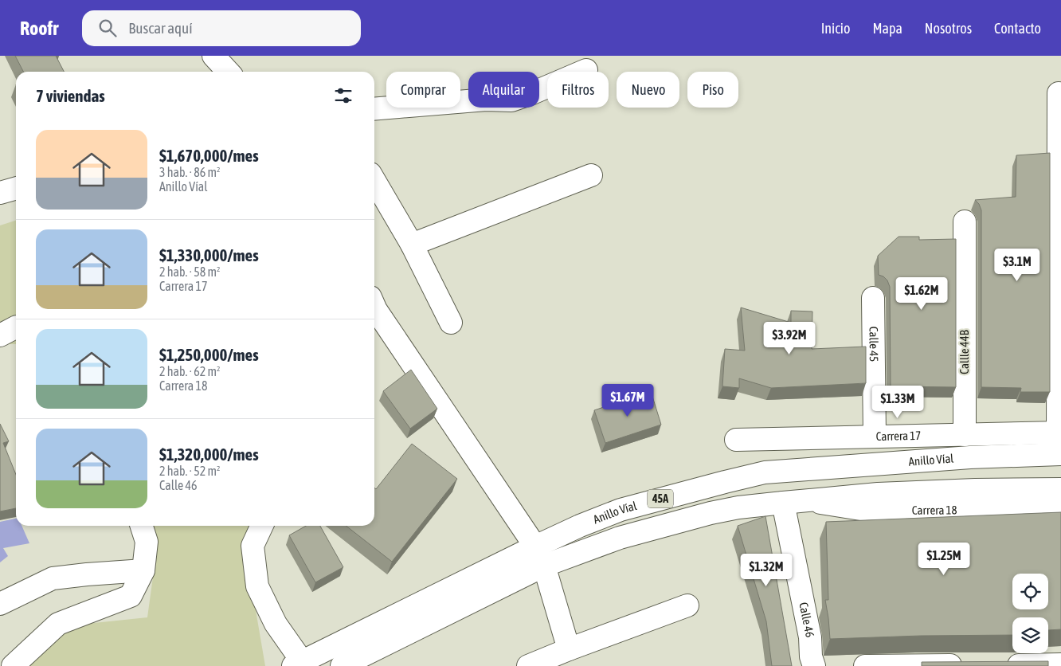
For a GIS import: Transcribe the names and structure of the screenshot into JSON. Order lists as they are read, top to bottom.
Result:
{
  "streets": {
    "main road": [
      "Calle 45",
      "Callle 44B",
      "Carrera 17",
      "Anillo Víal",
      "45A",
      "Carrera 18",
      "Calle 46"
    ]
  },
  "crossings": [
    ["Calle 45", "Carrera 17"],
    ["Callle 44B", "Carrera 17"],
    ["Anillo Víal", "Carrera 18"],
    ["Anillo Víal", "Calle 46"]
  ],
  "page": {
    "header": "Roofr",
    "search": "Buscar aquí",
    "nav": [
      "Inicio",
      "Mapa",
      "Nosotros",
      "Contacto"
    ],
    "chip": [
      "Comprar",
      "Alquilar",
      "Filtros",
      "Nuevo",
      "Piso"
    ],
    "heading": "7 viviendas",
    "list": [
      {
        "name": "$1,670,000/mes",
        "note": "3 hab. · 86 m² · Anillo Víal"
      },
      {
        "name": "$1,330,000/mes",
        "note": "2 hab. · 58 m² · Carrera 17"
      },
      {
        "name": "$1,250,000/mes",
        "note": "2 hab. · 62 m² · Carrera 18"
      },
      {
        "name": "$1,320,000/mes",
        "note": "2 hab. · 52 m² · Calle 46"
      }
    ],
    "price": [
      "$3.1M",
      "$1.62M",
      "$3.92M",
      "$1.67M",
      "$1.33M",
      "$1.25M",
      "$1.32M"
    ]
  }
}
